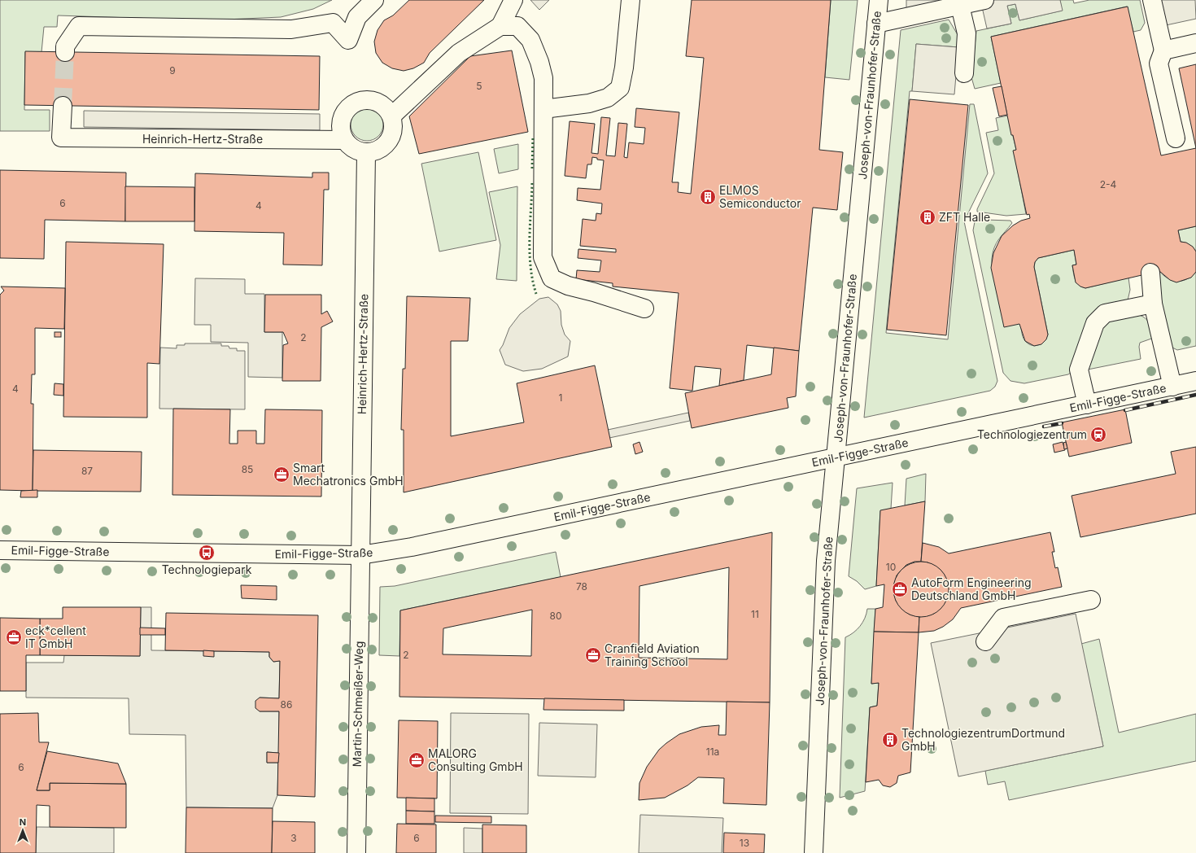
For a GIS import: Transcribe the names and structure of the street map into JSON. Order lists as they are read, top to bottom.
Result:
{
  "streets": {
    "street": [
      "Joseph-von-Fraunhofer-Straße",
      "Heinrich-Hertz-Straße",
      "Emil-Figge-Straße",
      "Martin-Schmeißer-Weg"
    ]
  },
  "crossings": [
    ["Joseph-von-Fraunhofer-Straße", "Emil-Figge-Straße"],
    ["Heinrich-Hertz-Straße", "Emil-Figge-Straße"],
    ["Heinrich-Hertz-Straße", "Martin-Schmeißer-Weg"],
    ["Emil-Figge-Straße", "Martin-Schmeißer-Weg"]
  ],
  "places": {
    "building": ["ELMOS Semiconductor", "ZFT Halle", "TechnologiezentrumDortmund GmbH"],
    "station": ["Technologiezentrum"],
    "office": [
      "Smart Mechatronics GmbH",
      "AutoForm Engineering Deutschland GmbH",
      "eck*cellent IT GmbH",
      "Cranfield Aviation Training School",
      "MALORG Consulting GmbH"
    ],
    "bus stop": ["Technologiepark"]
  },
  "house_numbers": [
    "9",
    "5",
    "2-4",
    "6",
    "4",
    "2",
    "4",
    "1",
    "85",
    "87",
    "10",
    "78",
    "11",
    "80",
    "2",
    "86",
    "11a",
    "6",
    "3",
    "6",
    "13"
  ],
  "north": "top"
}
